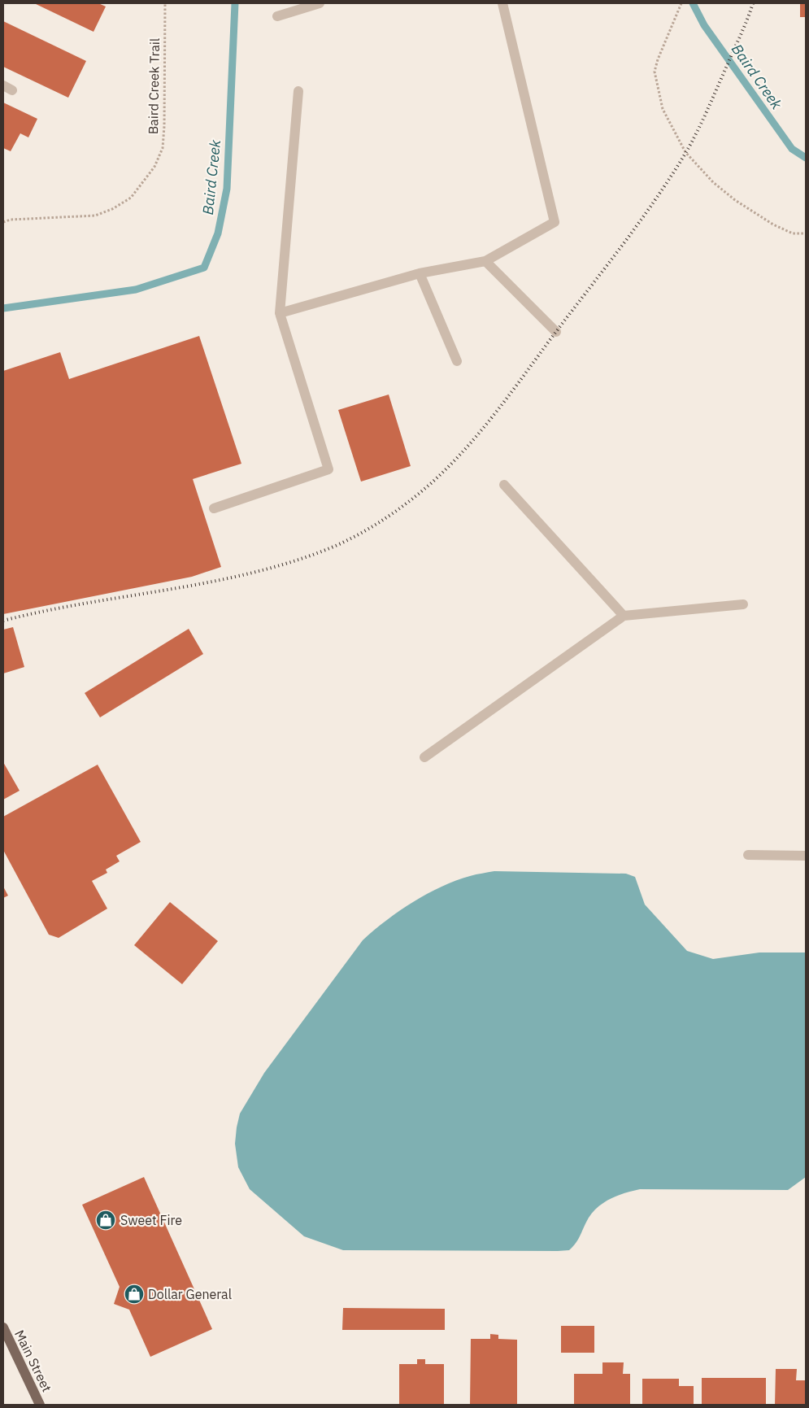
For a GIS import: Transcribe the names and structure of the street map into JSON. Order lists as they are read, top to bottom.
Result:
{
  "streets": {
    "main road": ["Main Street"],
    "path": ["Baird Creek Trail"]
  },
  "water": ["Baird Creek"],
  "places": {
    "shop": ["Sweet Fire", "Dollar General"]
  }
}
